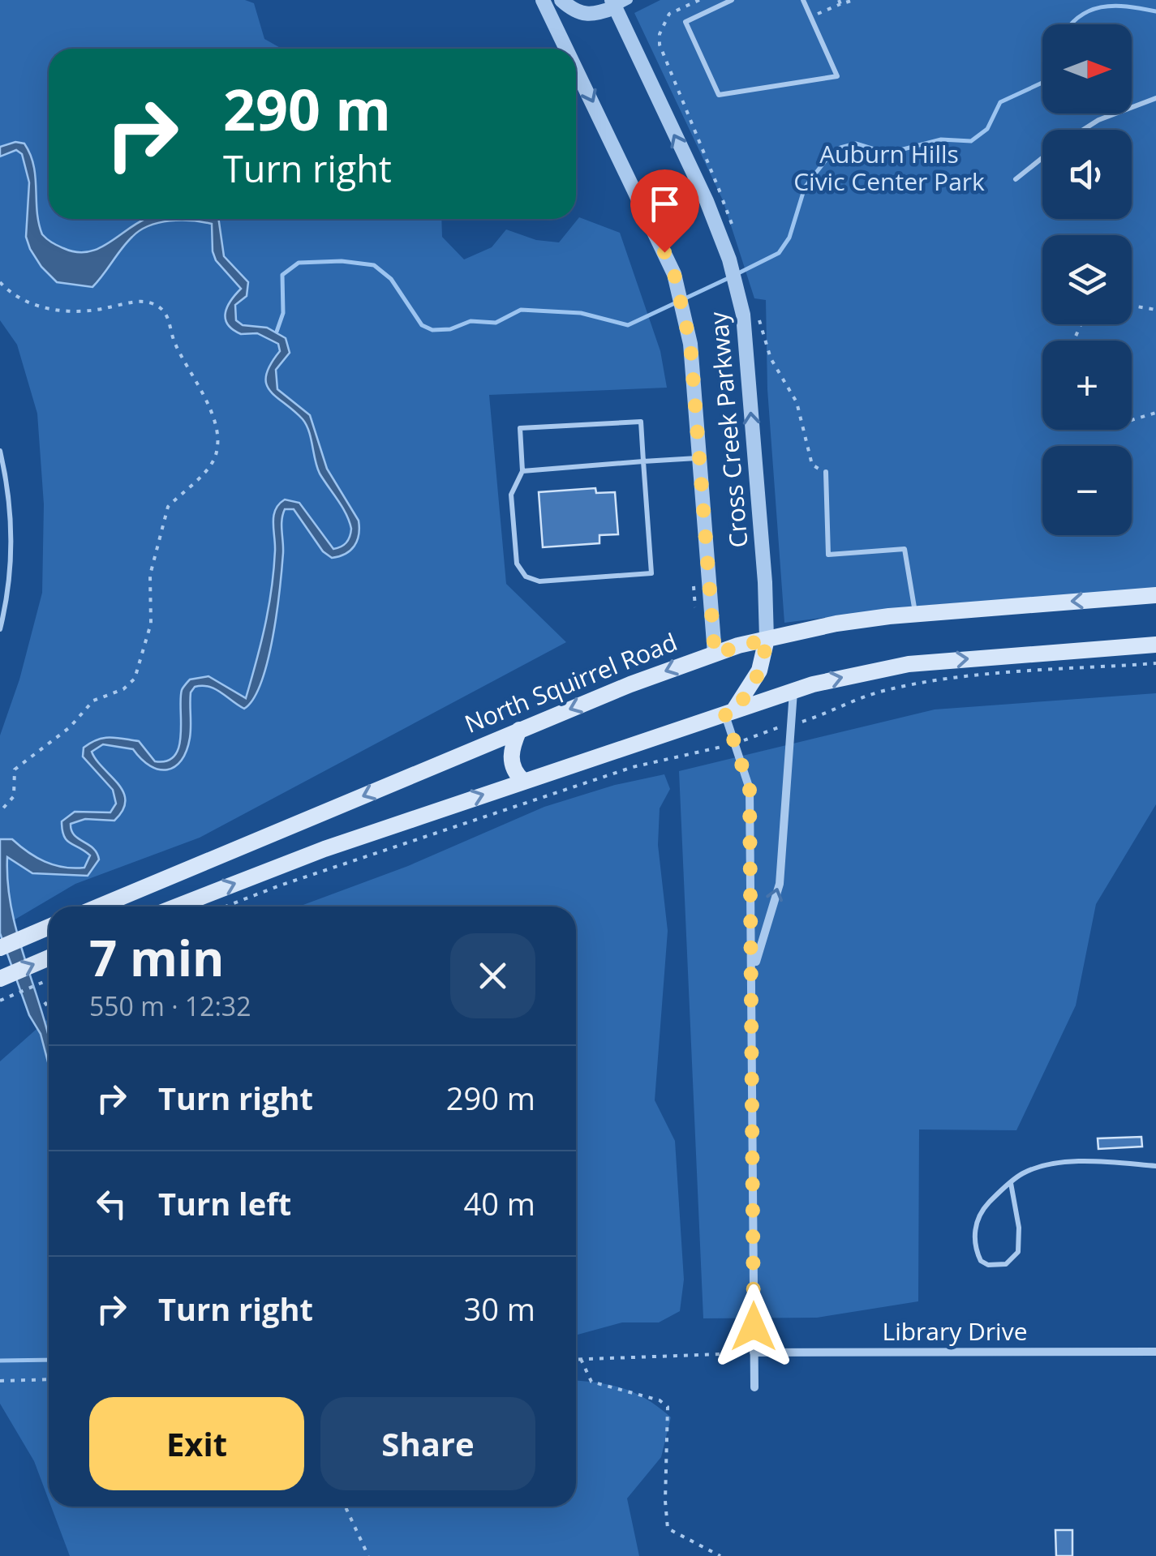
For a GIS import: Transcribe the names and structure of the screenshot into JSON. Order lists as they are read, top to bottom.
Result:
{
  "streets": {
    "main road": ["North Squirrel Road"],
    "street": ["Cross Creek Parkway", "Library Drive"]
  },
  "crossings": [
    ["Cross Creek Parkway", "North Squirrel Road"]
  ],
  "parks": ["Auburn Hills Civic Center Park"],
  "north": "right",
  "page": {
    "map_buttons": ["+", "−"],
    "turn": ["290 m", "Turn right"],
    "heading": ["7 min", "550 m · 12:32"],
    "list": [
      {
        "name": "Turn right",
        "value": "290 m"
      },
      {
        "name": "Turn left",
        "value": "40 m"
      },
      {
        "name": "Turn right",
        "value": "30 m"
      }
    ],
    "buttons": ["Exit", "Share"]
  }
}
